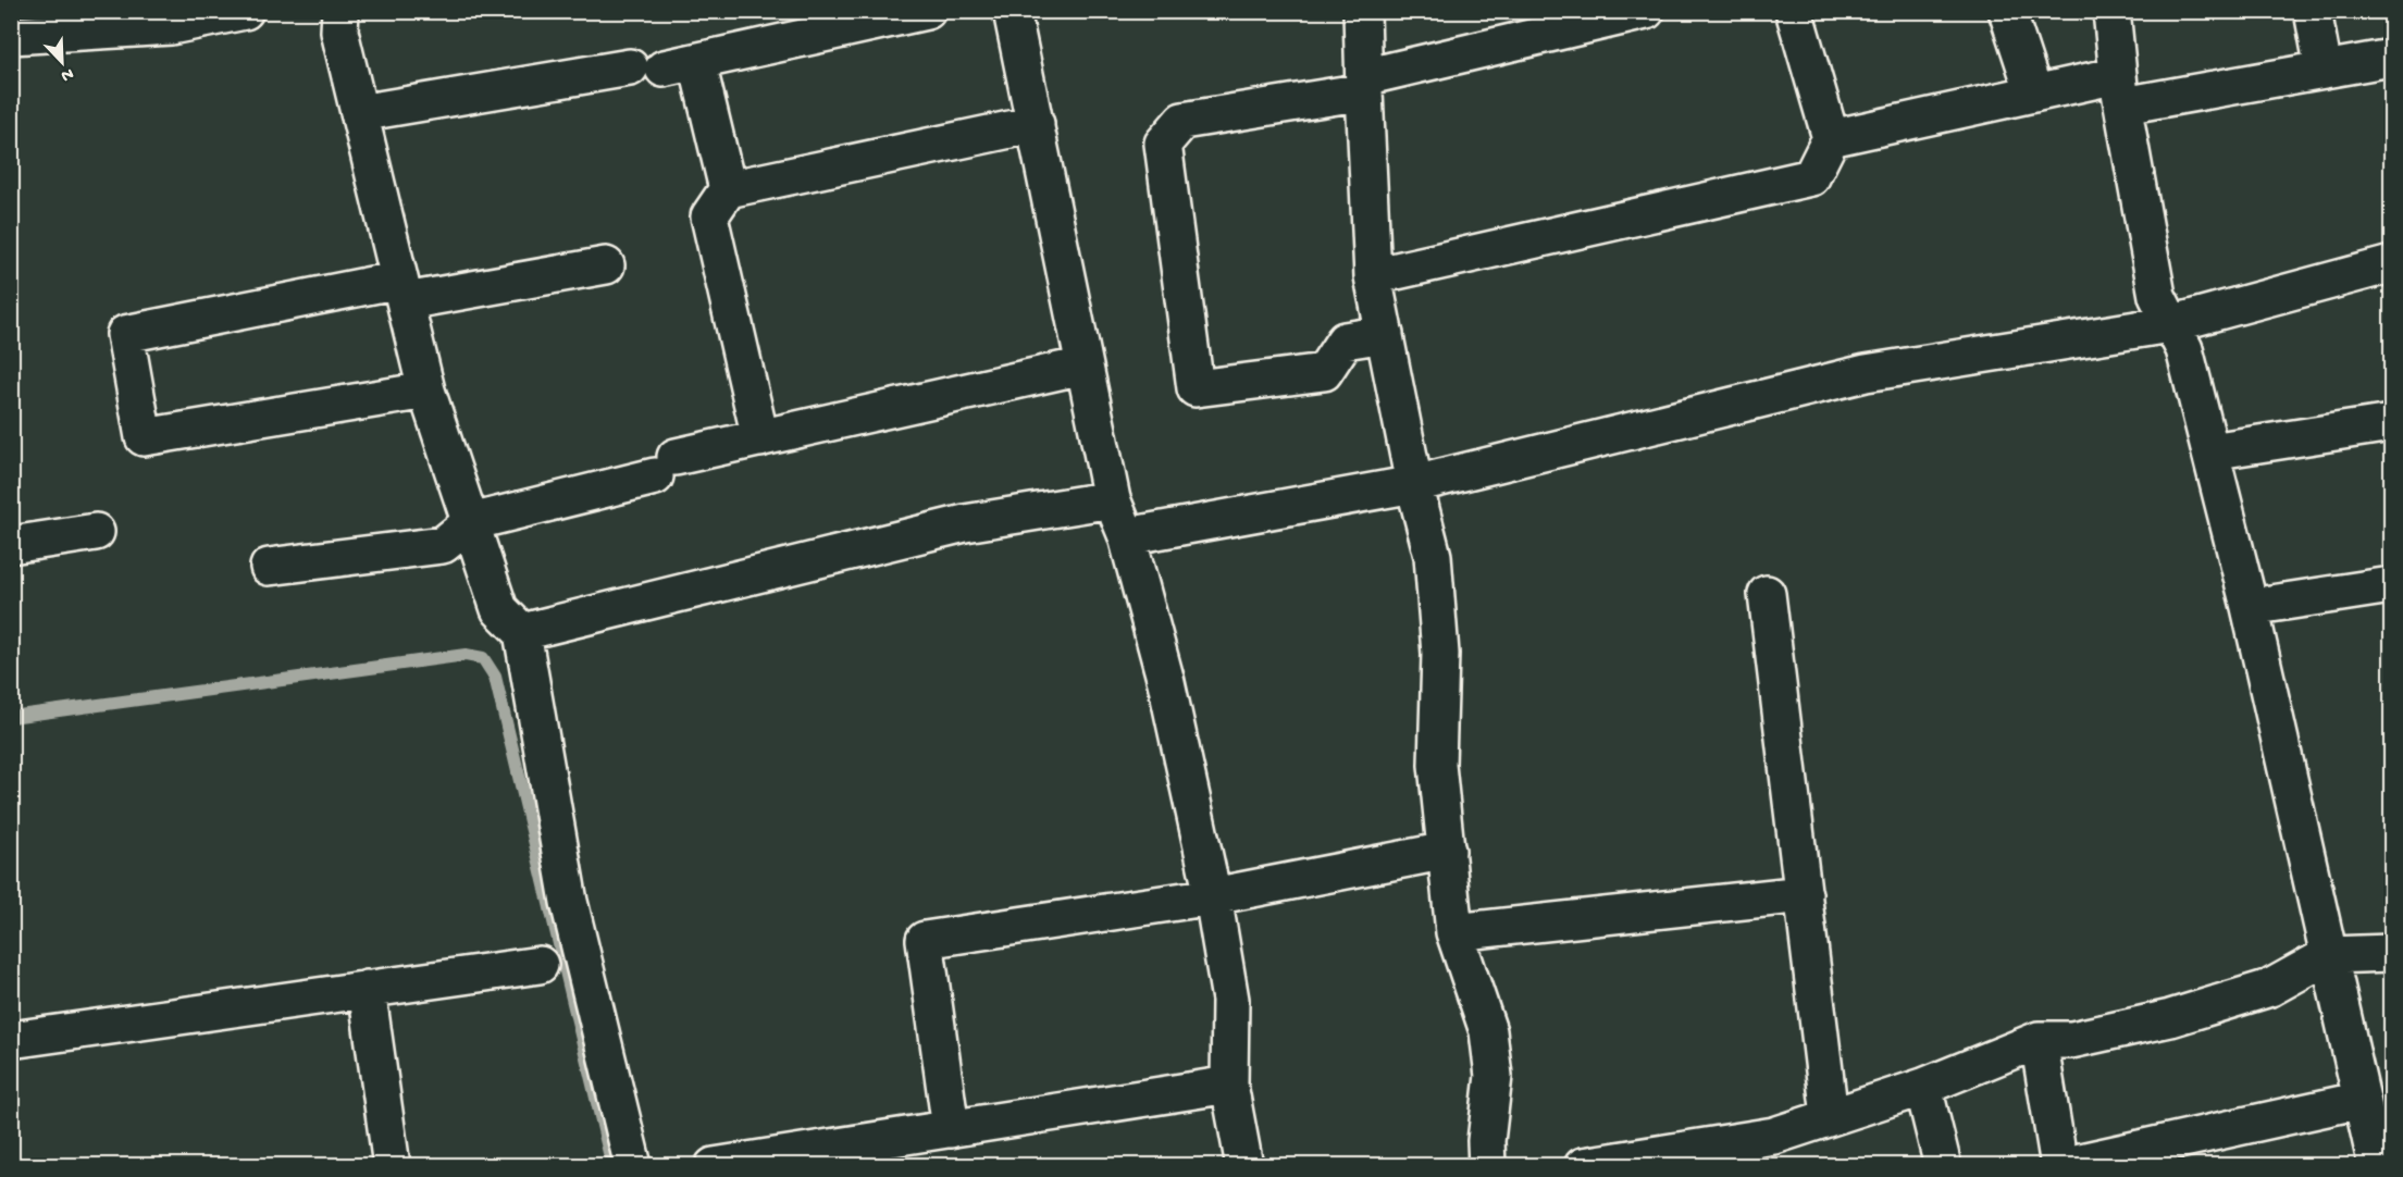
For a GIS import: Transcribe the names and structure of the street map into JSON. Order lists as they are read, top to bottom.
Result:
{
  "north": "bottom right"
}
